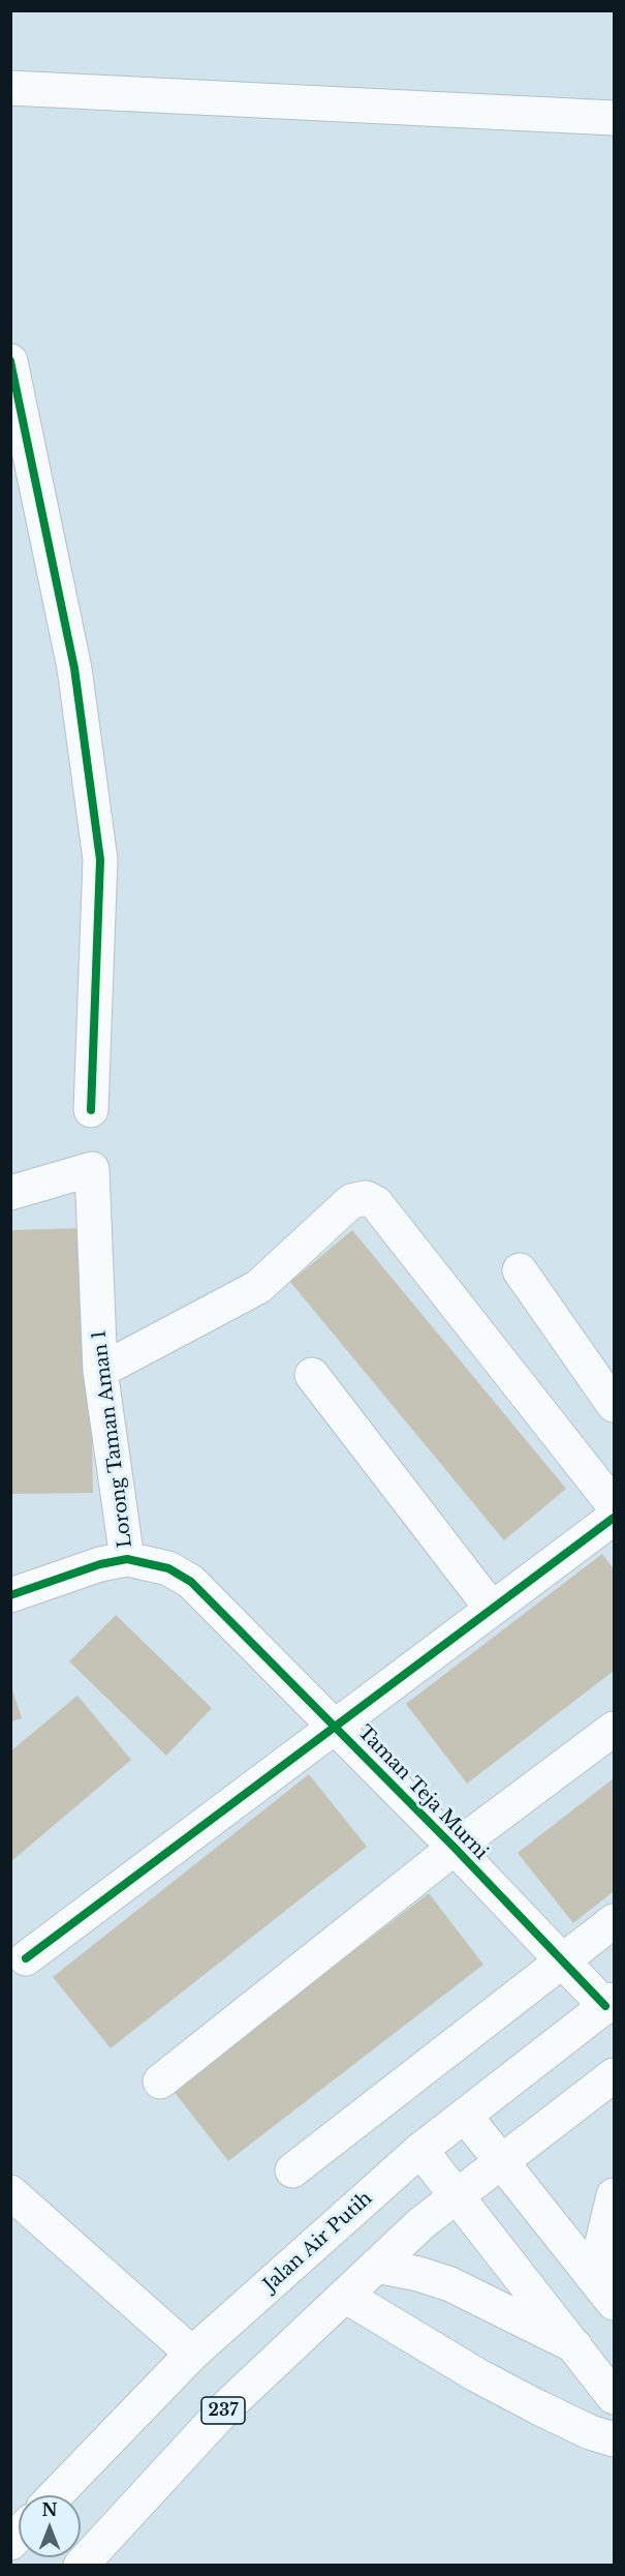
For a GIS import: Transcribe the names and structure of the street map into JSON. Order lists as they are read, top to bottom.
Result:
{
  "streets": {
    "street": [
      "Lorong Taman Aman 1",
      "Taman Teja Murni",
      "Jalan Air Putih",
      "237"
    ]
  },
  "crossings": [
    ["Lorong Taman Aman 1", "Taman Teja Murni"],
    ["Taman Teja Murni", "Jalan Air Putih"]
  ],
  "north": "top"
}
